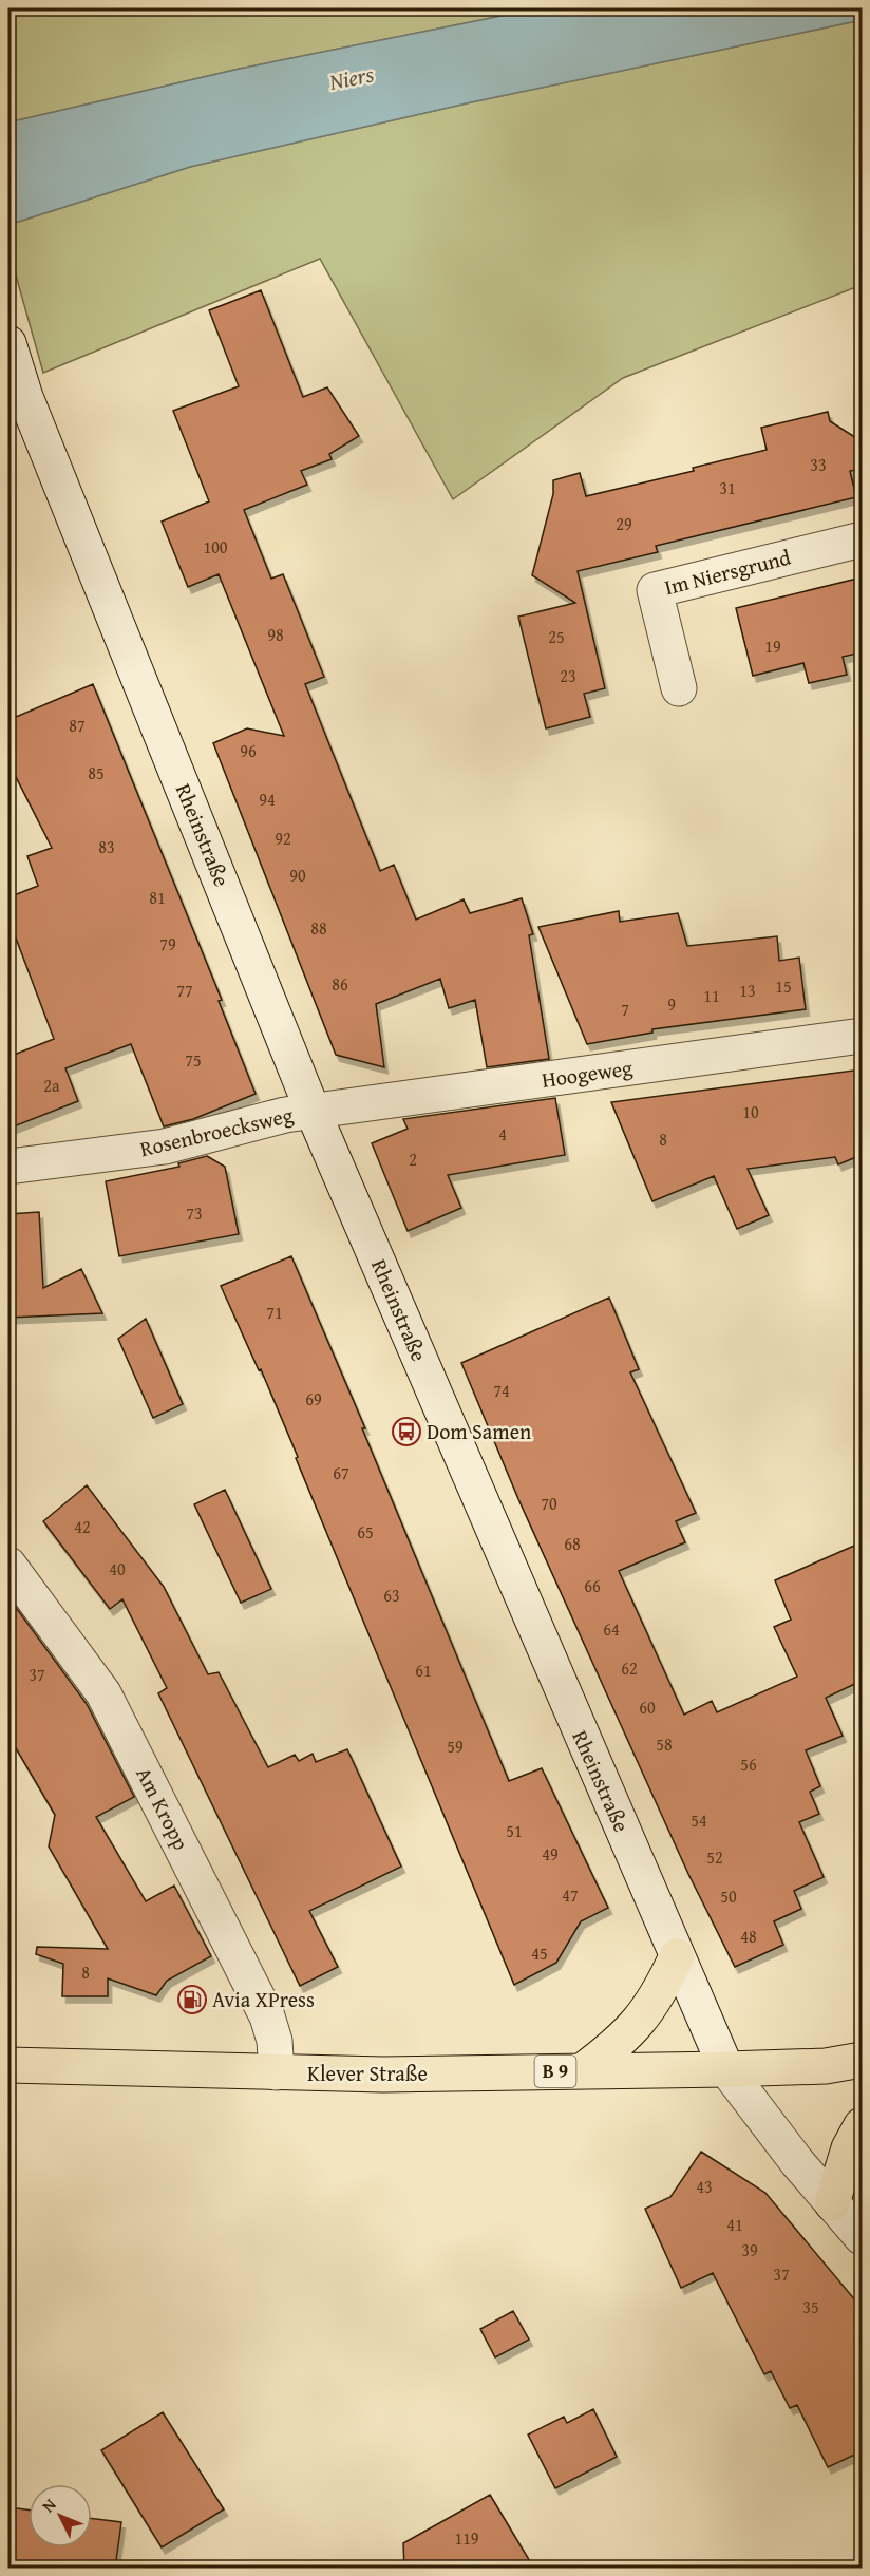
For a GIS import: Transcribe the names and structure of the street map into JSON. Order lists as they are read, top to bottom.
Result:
{
  "streets": {
    "main road": ["B 9", "Klever Straße"],
    "street": [
      "Im Niersgrund",
      "Rheinstraße",
      "Hoogeweg",
      "Rosenbroecksweg",
      "Am Kropp"
    ]
  },
  "crossings": [
    ["Rheinstraße", "Hoogeweg"],
    ["Rheinstraße", "Rosenbroecksweg"],
    ["Rheinstraße", "B 9"],
    ["Rheinstraße", "Klever Straße"],
    ["Hoogeweg", "Rosenbroecksweg"],
    ["Am Kropp", "Klever Straße"],
    ["B 9", "Klever Straße"]
  ],
  "water": ["Niers"],
  "places": {
    "bus stop": ["Dom Samen"],
    "fuel station": ["Avia XPress"]
  },
  "house_numbers": [
    "33",
    "31",
    "29",
    "100",
    "98",
    "25",
    "19",
    "23",
    "87",
    "96",
    "85",
    "94",
    "92",
    "83",
    "90",
    "81",
    "88",
    "79",
    "86",
    "15",
    "77",
    "13",
    "11",
    "9",
    "7",
    "75",
    "2a",
    "10",
    "4",
    "8",
    "2",
    "73",
    "71",
    "74",
    "69",
    "67",
    "70",
    "42",
    "65",
    "68",
    "40",
    "66",
    "63",
    "64",
    "62",
    "61",
    "37",
    "60",
    "58",
    "59",
    "56",
    "54",
    "51",
    "49",
    "52",
    "47",
    "50",
    "48",
    "45",
    "8",
    "43",
    "41",
    "39",
    "37",
    "35",
    "119"
  ],
  "north": "top left"
}
